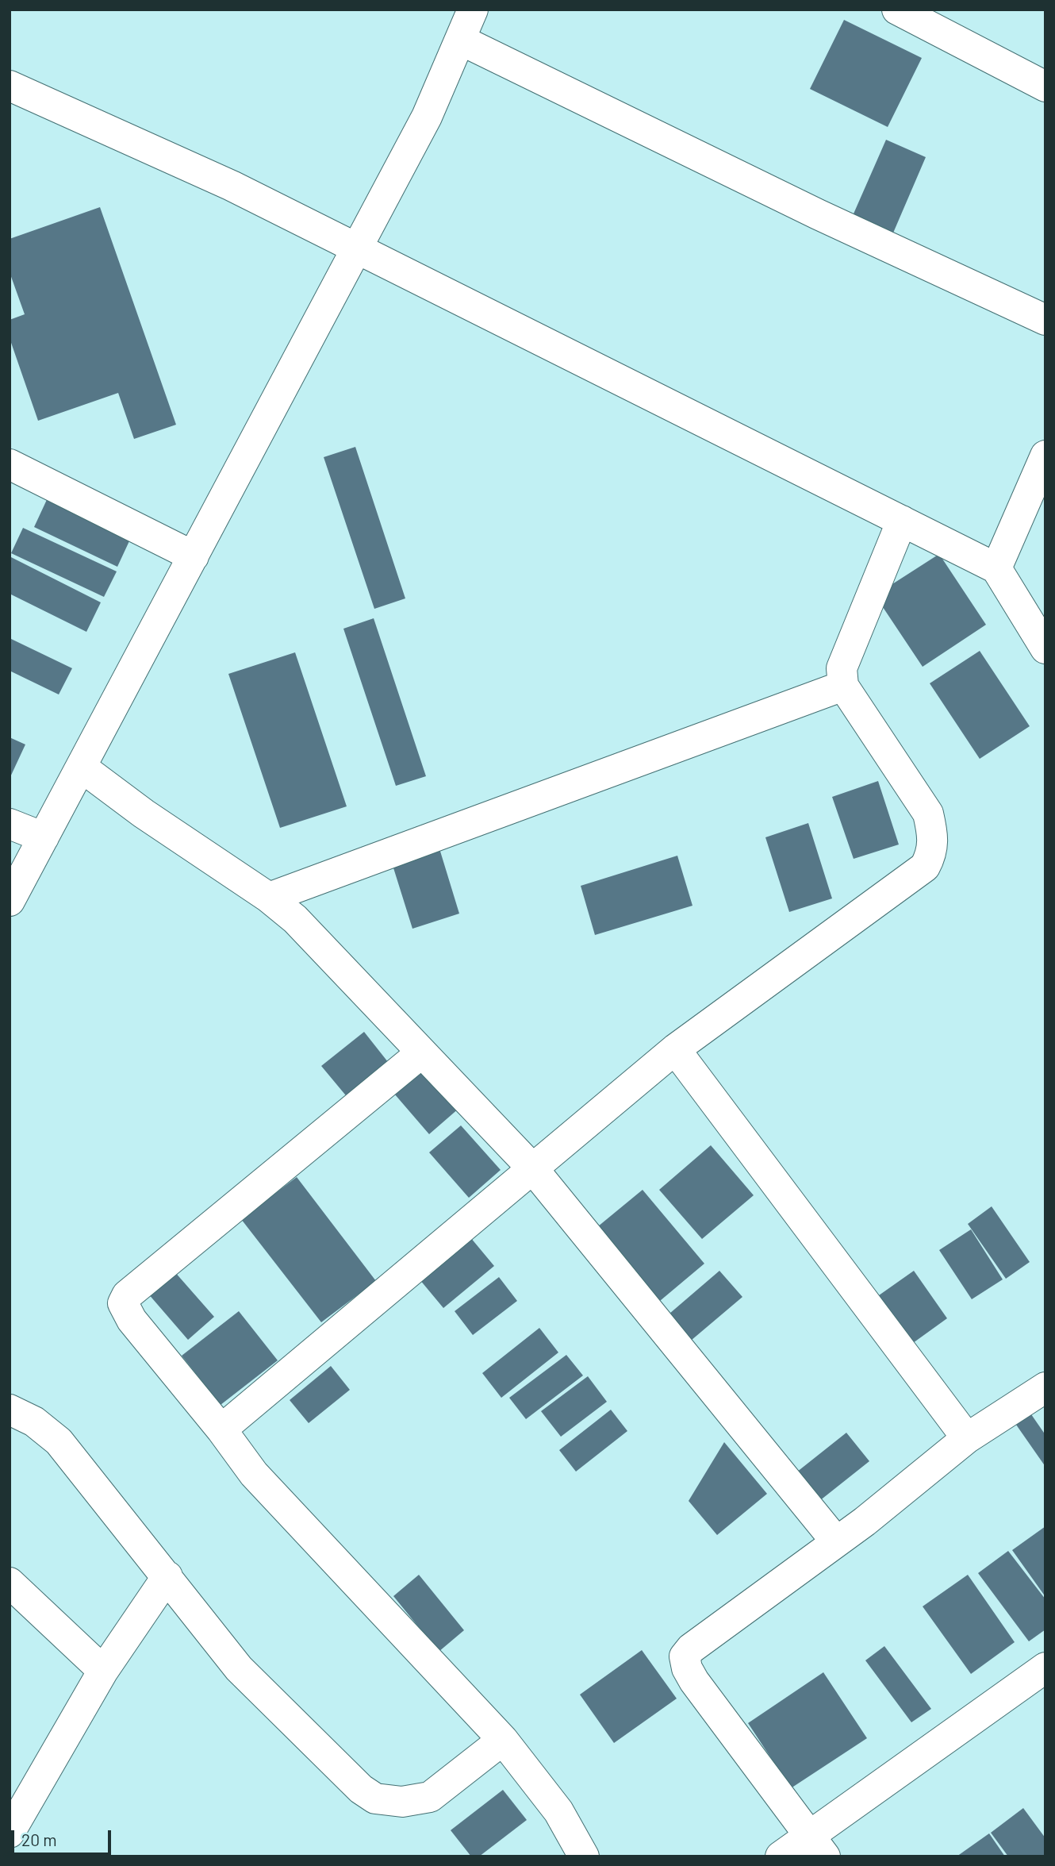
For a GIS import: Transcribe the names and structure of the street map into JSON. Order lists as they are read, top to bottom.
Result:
{
  "scale_bar": "20 m"
}
